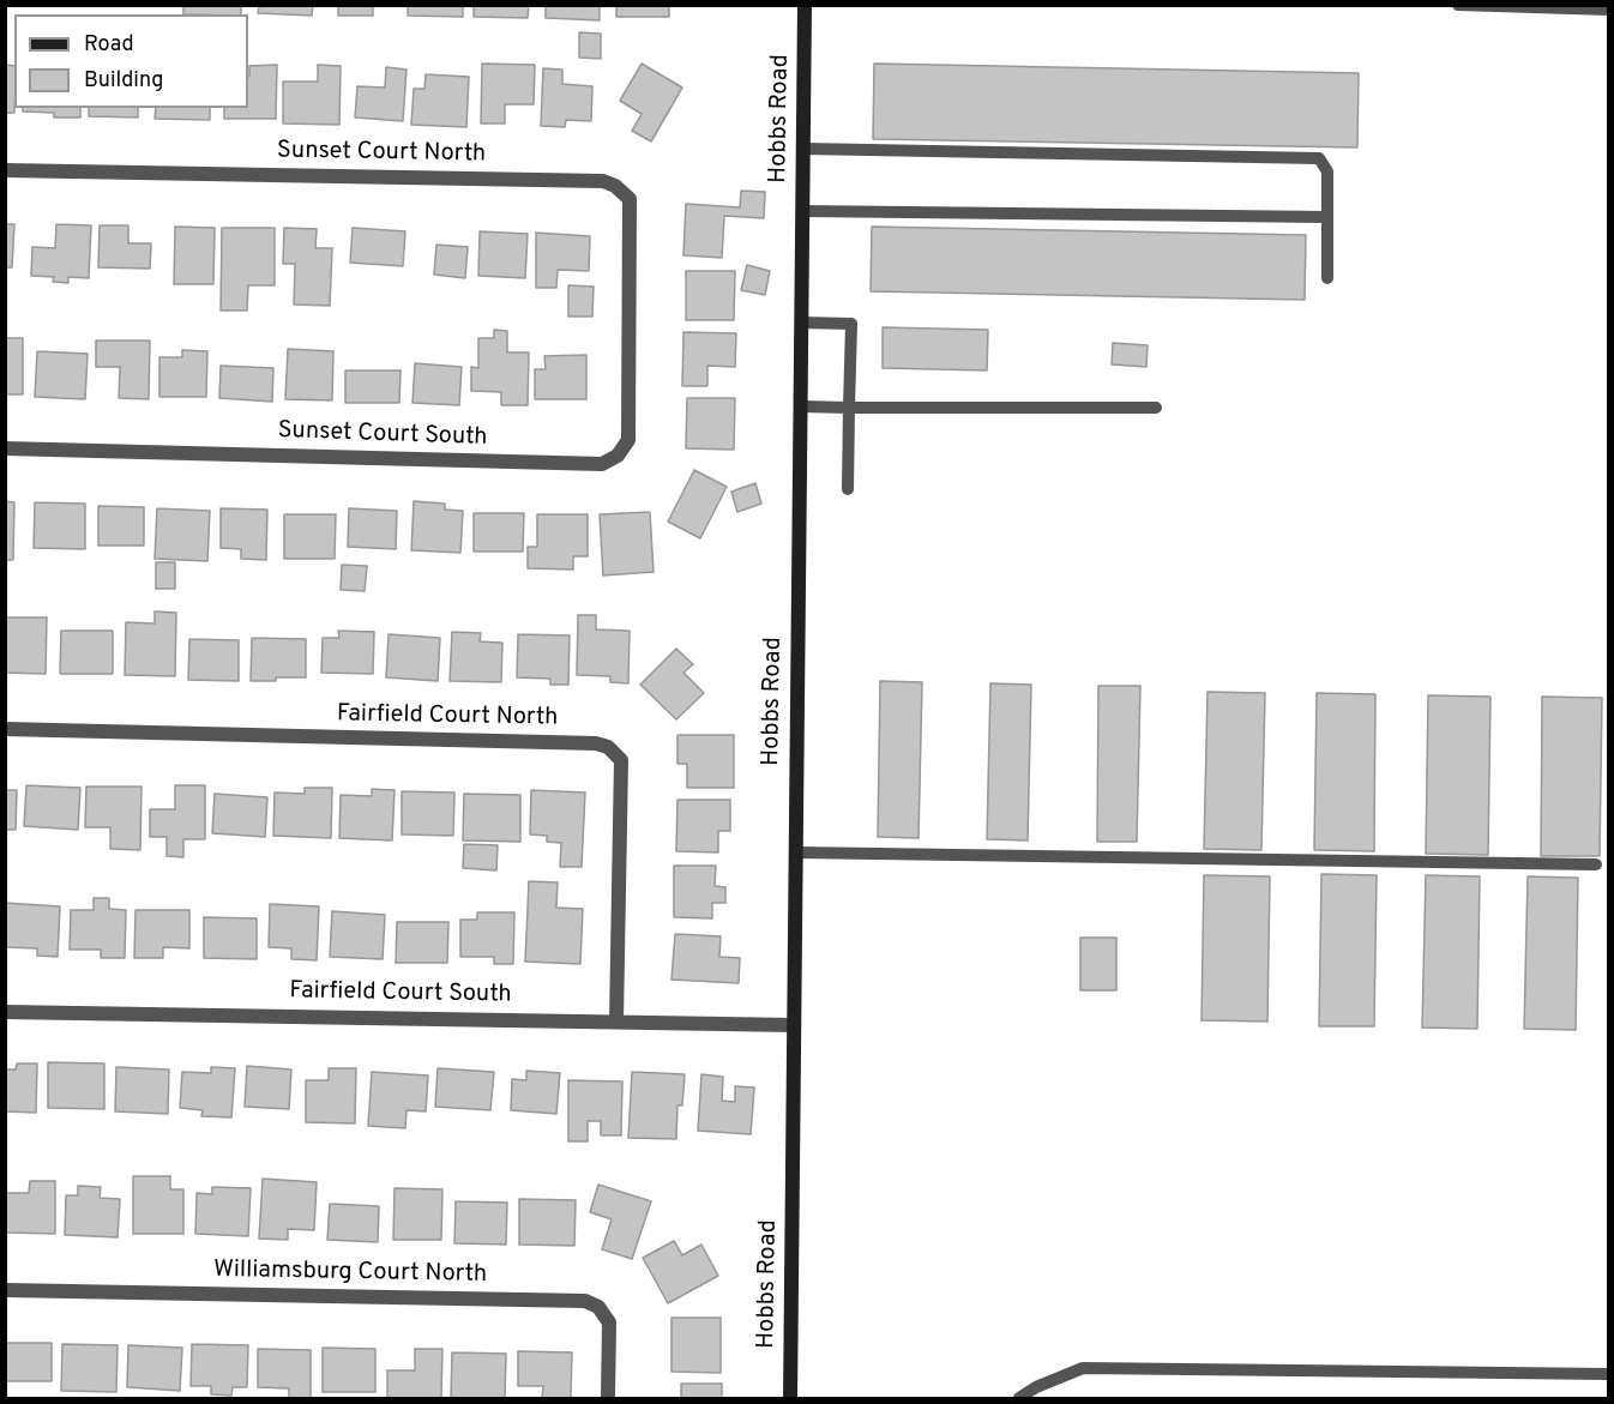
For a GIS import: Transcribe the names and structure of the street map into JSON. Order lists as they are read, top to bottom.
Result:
{
  "streets": {
    "street": [
      "Hobbs Road",
      "Sunset Court North",
      "Sunset Court South",
      "Fairfield Court North",
      "Fairfield Court South",
      "Williamsburg Court North"
    ]
  },
  "crossings": [
    ["Hobbs Road", "Fairfield Court South"],
    ["Sunset Court North", "Sunset Court South"],
    ["Fairfield Court North", "Fairfield Court South"]
  ],
  "legend": ["Road", "Building"]
}
